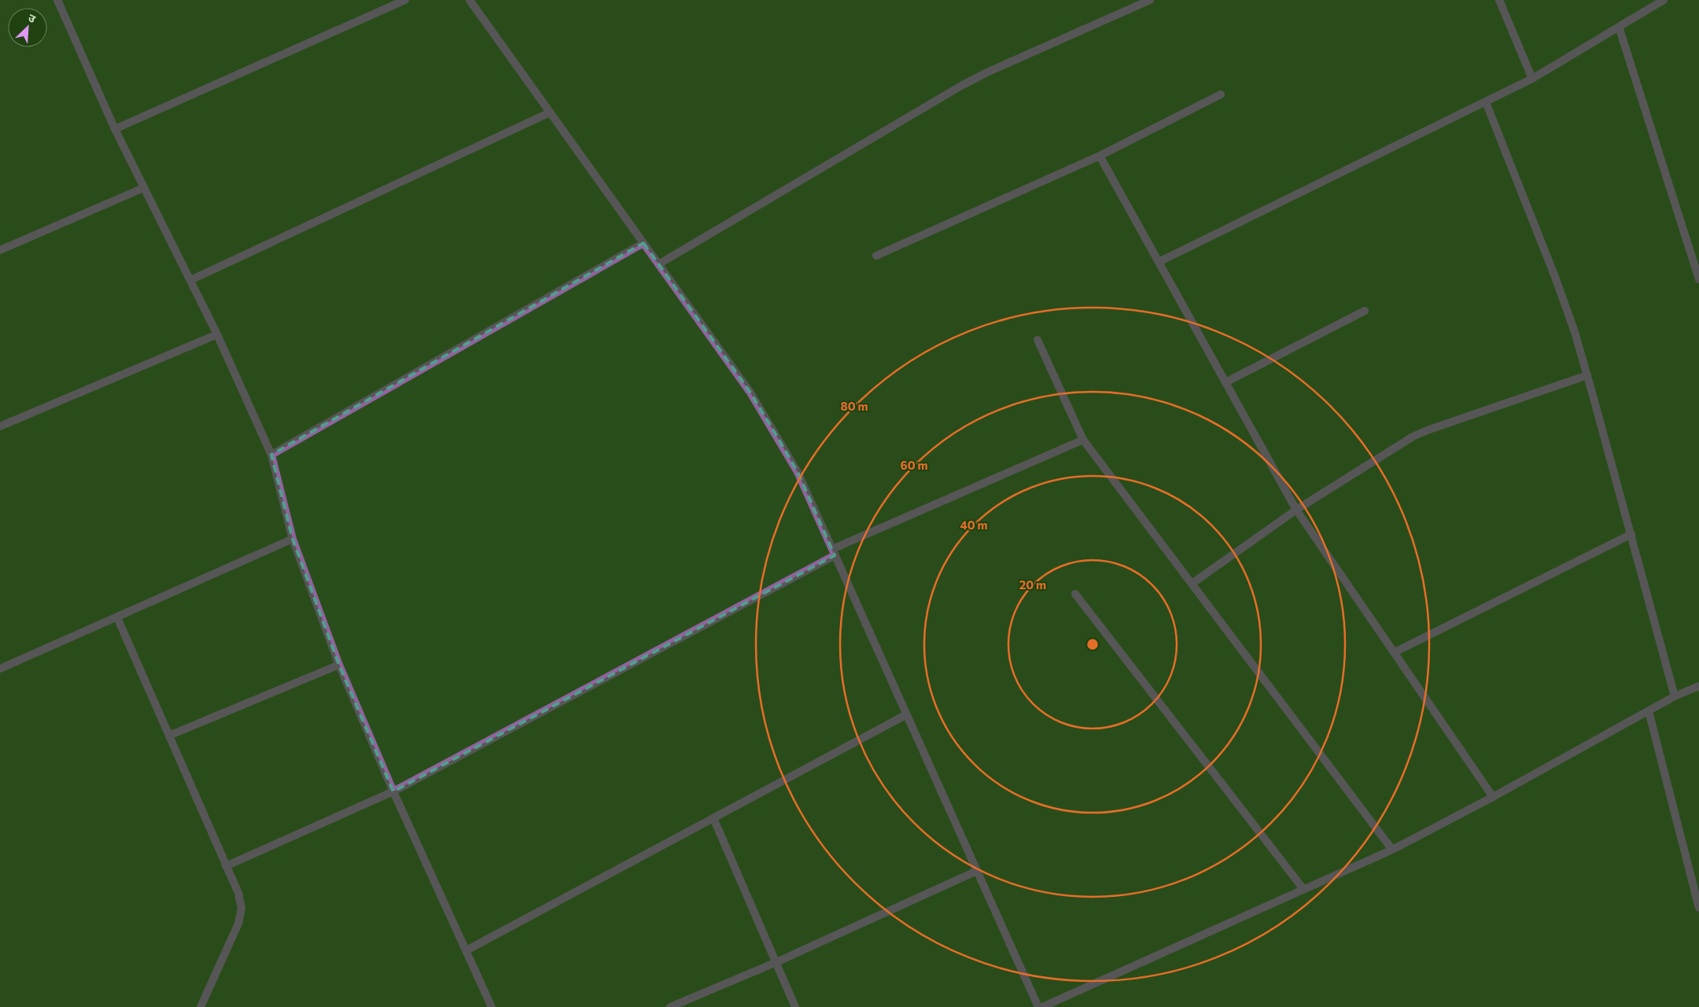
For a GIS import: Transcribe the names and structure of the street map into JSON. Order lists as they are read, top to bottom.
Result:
{
  "north": "top right",
  "rings": [
    "80 m",
    "60 m",
    "40 m",
    "20 m"
  ]
}
